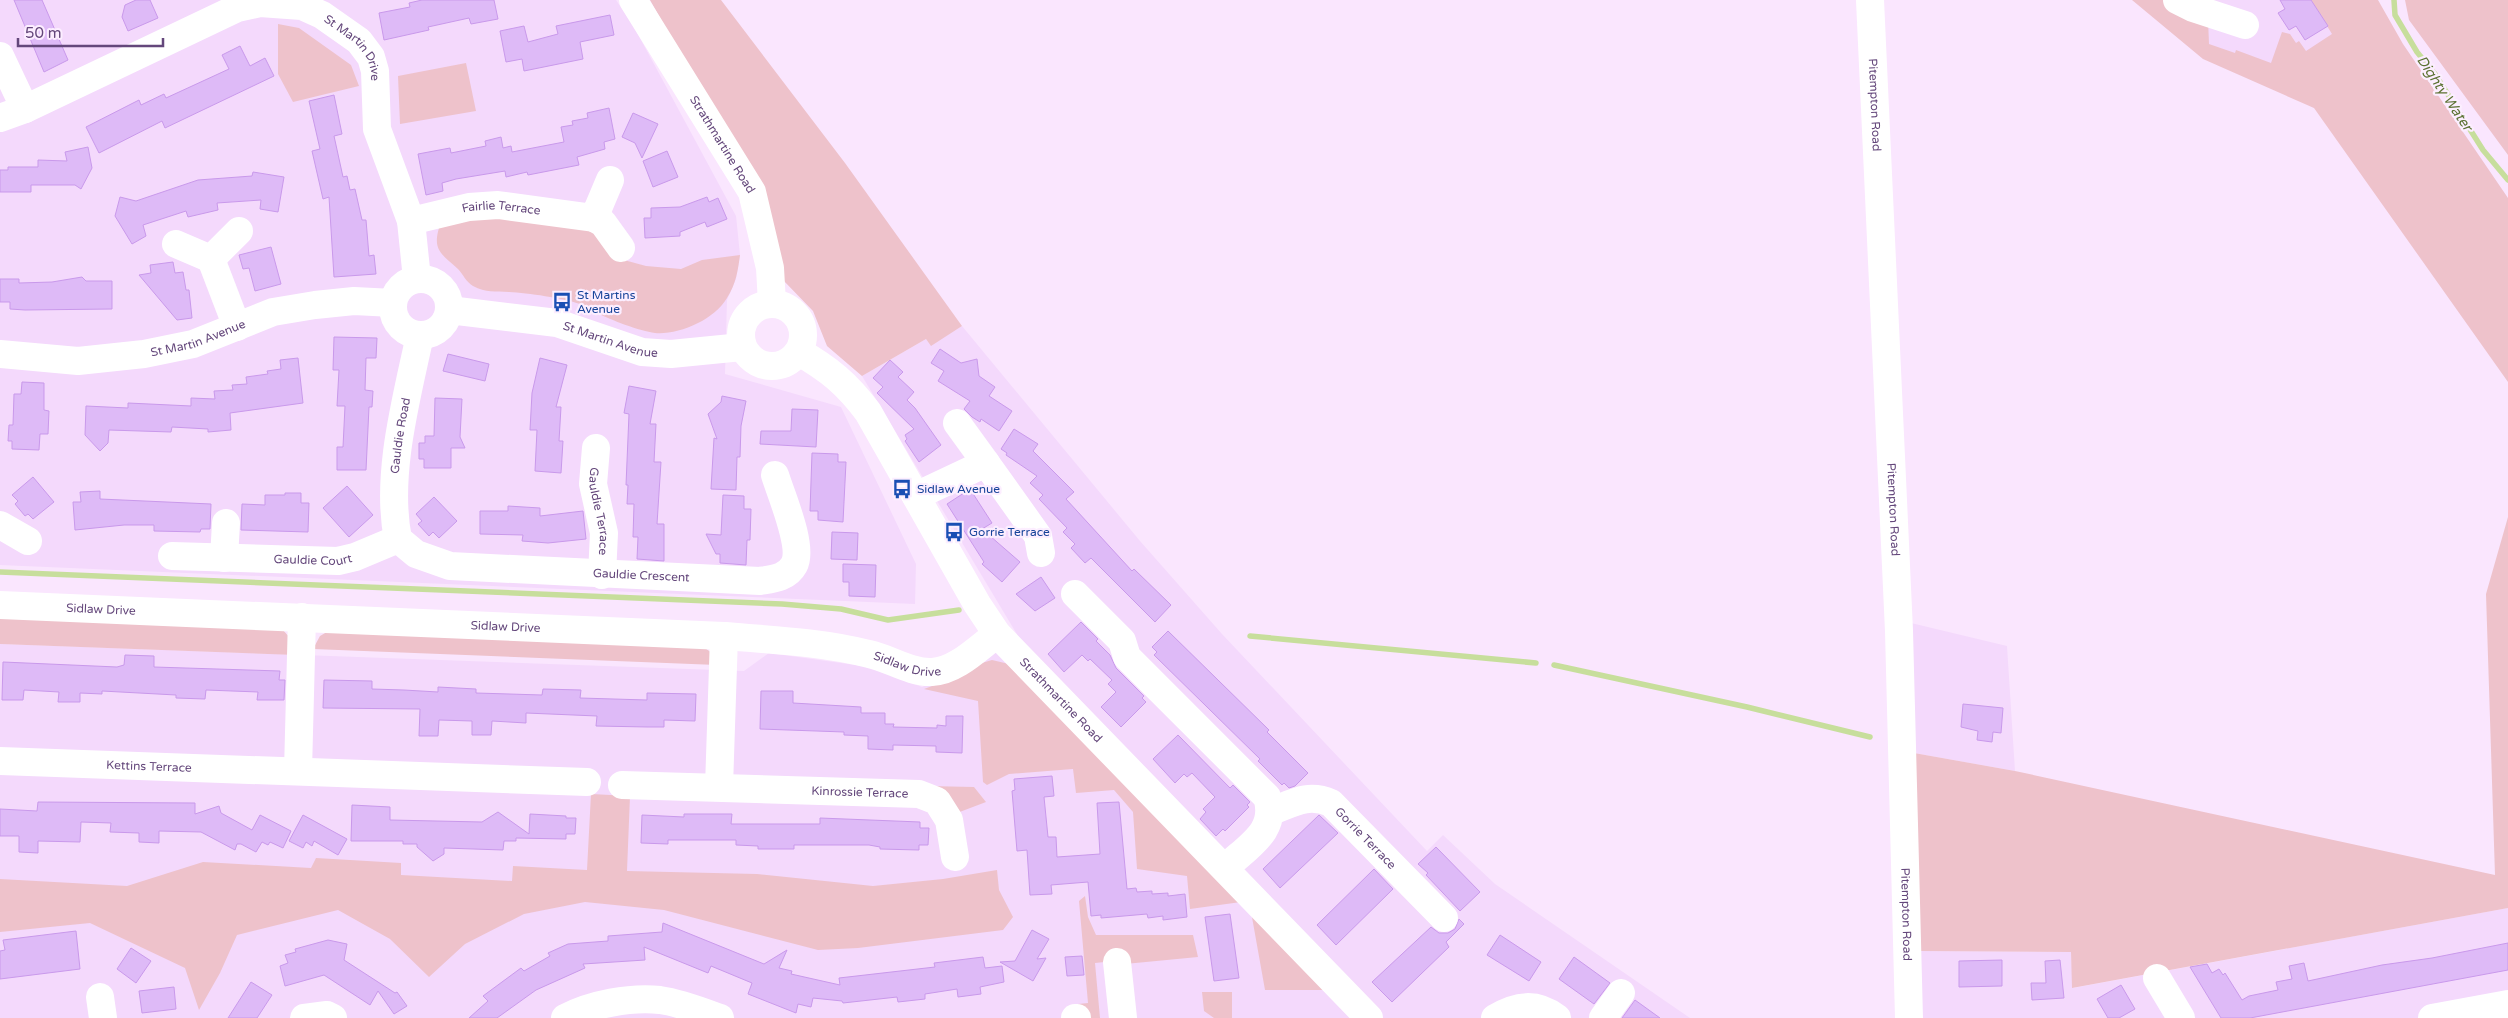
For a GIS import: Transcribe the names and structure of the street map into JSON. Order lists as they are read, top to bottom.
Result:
{
  "streets": {
    "street": [
      "St Martin Drive",
      "Pitempton Road",
      "Strathmartine Road",
      "Fairlie Terrace",
      "St Martin Avenue",
      "Gauldie Road",
      "Gauldie Terrace",
      "Gauldie Court",
      "Gauldie Crescent",
      "Sidlaw Drive",
      "Kettins Terrace",
      "Kinrossie Terrace",
      "Gorrie Terrace"
    ]
  },
  "crossings": [
    ["St Martin Drive", "Fairlie Terrace"],
    ["St Martin Drive", "St Martin Avenue"],
    ["St Martin Drive", "Gauldie Road"],
    ["Strathmartine Road", "St Martin Avenue"],
    ["Strathmartine Road", "Sidlaw Drive"],
    ["St Martin Avenue", "Gauldie Road"],
    ["Gauldie Road", "Gauldie Court"],
    ["Gauldie Road", "Gauldie Crescent"],
    ["Gauldie Terrace", "Gauldie Crescent"],
    ["Gauldie Court", "Gauldie Crescent"]
  ],
  "water": ["Dighty Water"],
  "places": {
    "bus stop": ["St Martins Avenue", "Sidlaw Avenue", "Gorrie Terrace"]
  },
  "scale_bar": "50 m"
}
